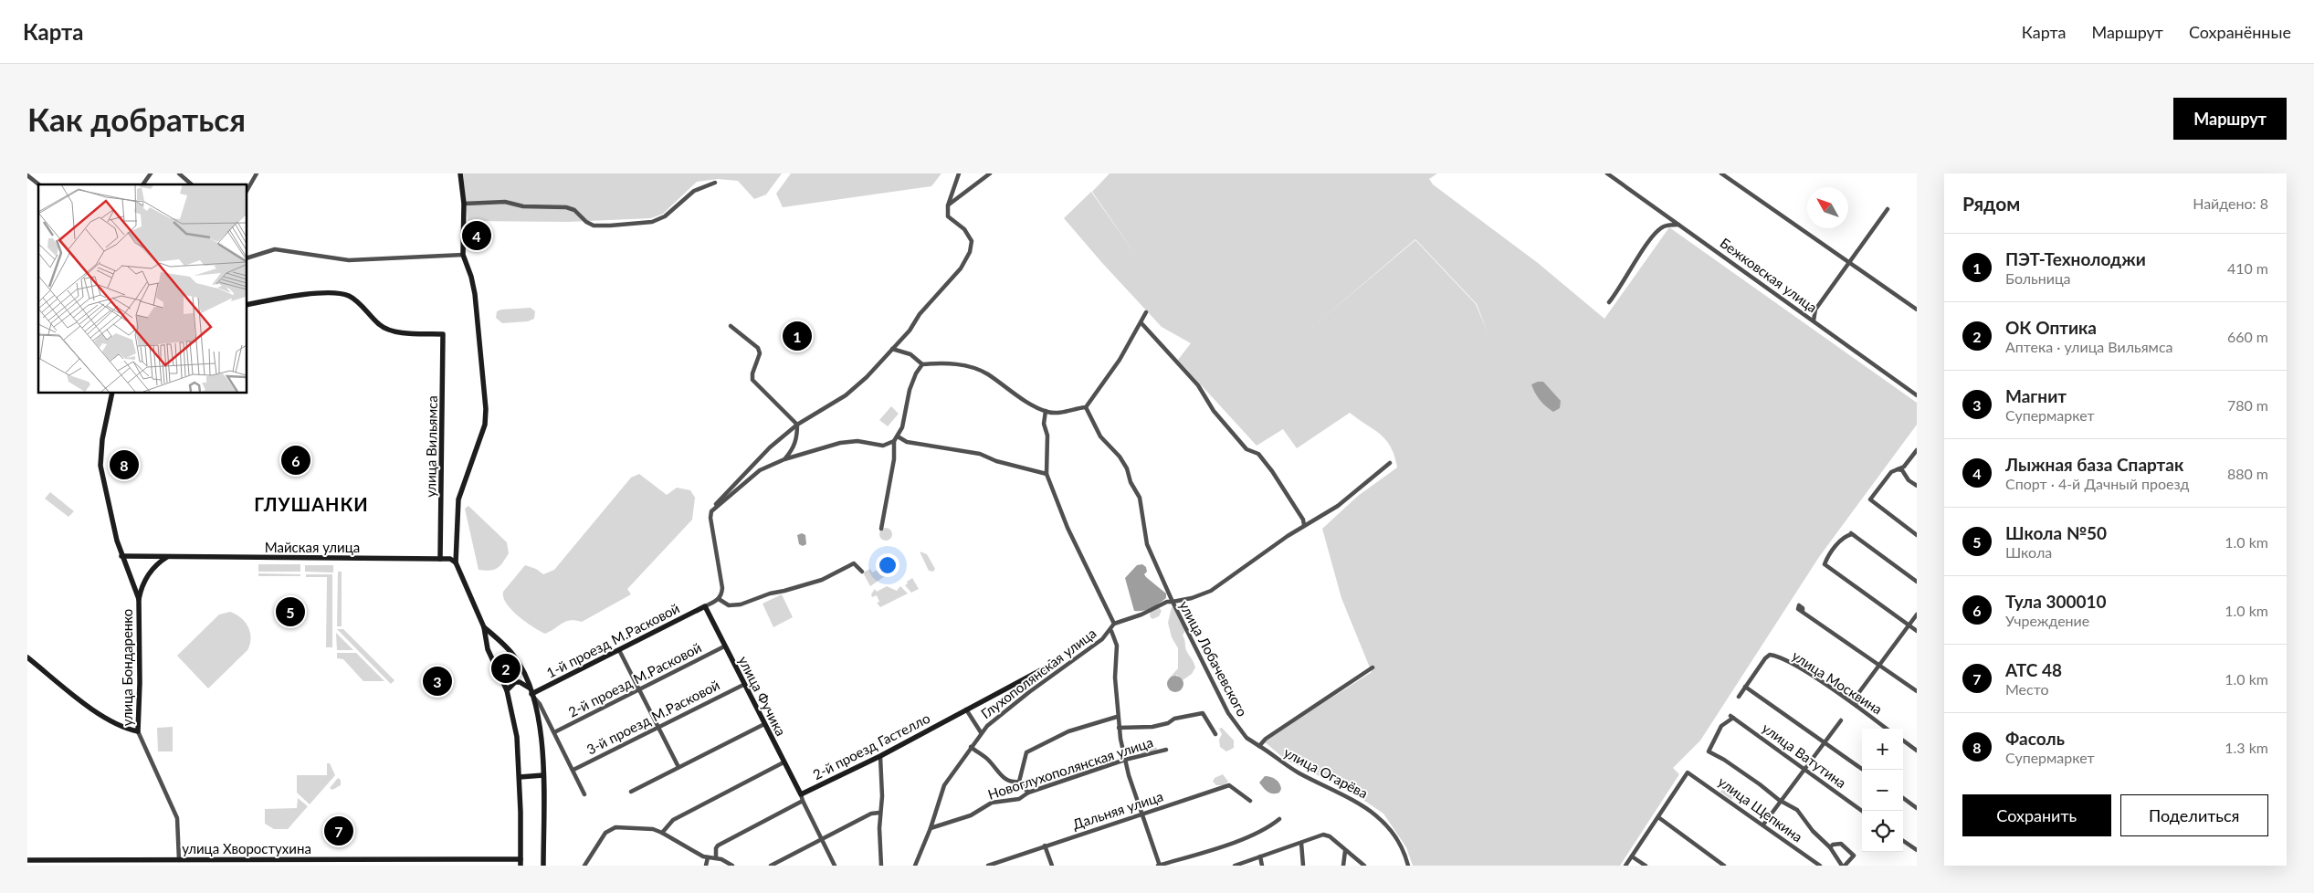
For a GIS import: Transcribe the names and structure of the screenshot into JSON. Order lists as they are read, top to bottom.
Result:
{
  "streets": {
    "street": [
      "Бежковская улица",
      "улица Вильямса",
      "Майская улица",
      "1-й проезд М.Расковой",
      "улица Лобачевского",
      "улица Бондаренко",
      "Глухополянская улица",
      "2-й проезд М.Расковой",
      "улица Москвина",
      "улица Фучика",
      "3-й проезд М.Расковой",
      "2-й проезд Гастелло",
      "улица Ватутина",
      "Новоглухополянская улица",
      "улица Огарёва",
      "улица Щепкина",
      "Дальняя улица",
      "улица Хворостухина"
    ]
  },
  "crossings": [
    ["улица Вильямса", "Майская улица"],
    ["Майская улица", "улица Бондаренко"],
    ["1-й проезд М.Расковой", "улица Фучика"],
    ["улица Лобачевского", "Глухополянская улица"],
    ["улица Лобачевского", "улица Огарёва"],
    ["улица Бондаренко", "улица Хворостухина"],
    ["Глухополянская улица", "Новоглухополянская улица"],
    ["2-й проезд М.Расковой", "улица Фучика"],
    ["улица Фучика", "3-й проезд М.Расковой"],
    ["улица Фучика", "2-й проезд Гастелло"],
    ["улица Ватутина", "улица Щепкина"]
  ],
  "districts": ["ГЛУШАНКИ"],
  "north": "top left",
  "page": {
    "header": "Карта",
    "nav": ["Карта", "Маршрут", "Сохранённые"],
    "buttons": [
      "Маршрут",
      ["Сохранить", "Поделиться"]
    ],
    "title": "Как добраться",
    "heading": ["Рядом", "Найдено: 8"],
    "pins": [
      "4",
      "1",
      "6",
      "8",
      "5",
      "2",
      "3",
      "7"
    ],
    "list": [
      {
        "mark": "1",
        "name": "ПЭТ-Технолоджи",
        "note": "Больница",
        "value": "410 m"
      },
      {
        "mark": "2",
        "name": "ОК Оптика",
        "note": "Аптека · улица Вильямса",
        "value": "660 m"
      },
      {
        "mark": "3",
        "name": "Магнит",
        "note": "Супермаркет",
        "value": "780 m"
      },
      {
        "mark": "4",
        "name": "Лыжная база Спартак",
        "note": "Спорт · 4-й Дачный проезд",
        "value": "880 m"
      },
      {
        "mark": "5",
        "name": "Школа №50",
        "note": "Школа",
        "value": "1.0 km"
      },
      {
        "mark": "6",
        "name": "Тула 300010",
        "note": "Учреждение",
        "value": "1.0 km"
      },
      {
        "mark": "7",
        "name": "АТС 48",
        "note": "Место",
        "value": "1.0 km"
      },
      {
        "mark": "8",
        "name": "Фасоль",
        "note": "Супермаркет",
        "value": "1.3 km"
      }
    ],
    "map_buttons": ["+", "−"]
  }
}
